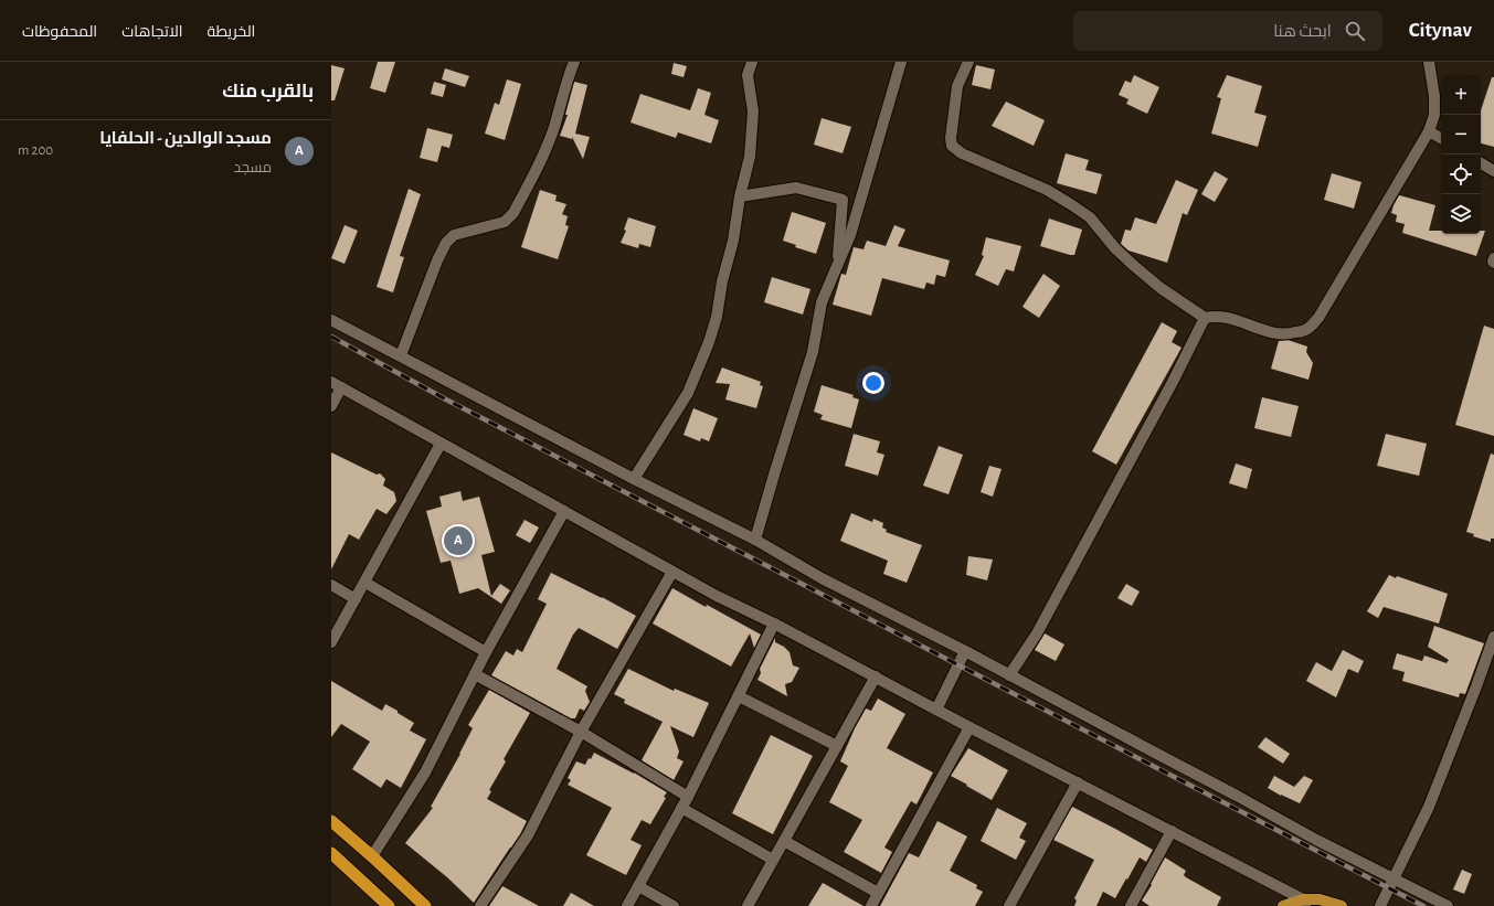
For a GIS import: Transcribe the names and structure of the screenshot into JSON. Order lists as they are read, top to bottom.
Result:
{
  "page": {
    "header": "Citynav",
    "search": "ابحث هنا",
    "nav": ["الخريطة", "الاتجاهات", "المحفوظات"],
    "heading": "بالقرب منك",
    "map_buttons": ["+", "−"],
    "list": [
      {
        "mark": "A",
        "name": "مسجد الوالدين - الحلفايا",
        "note": "مسجد",
        "value": "200 m"
      }
    ],
    "pins": "A"
  }
}
